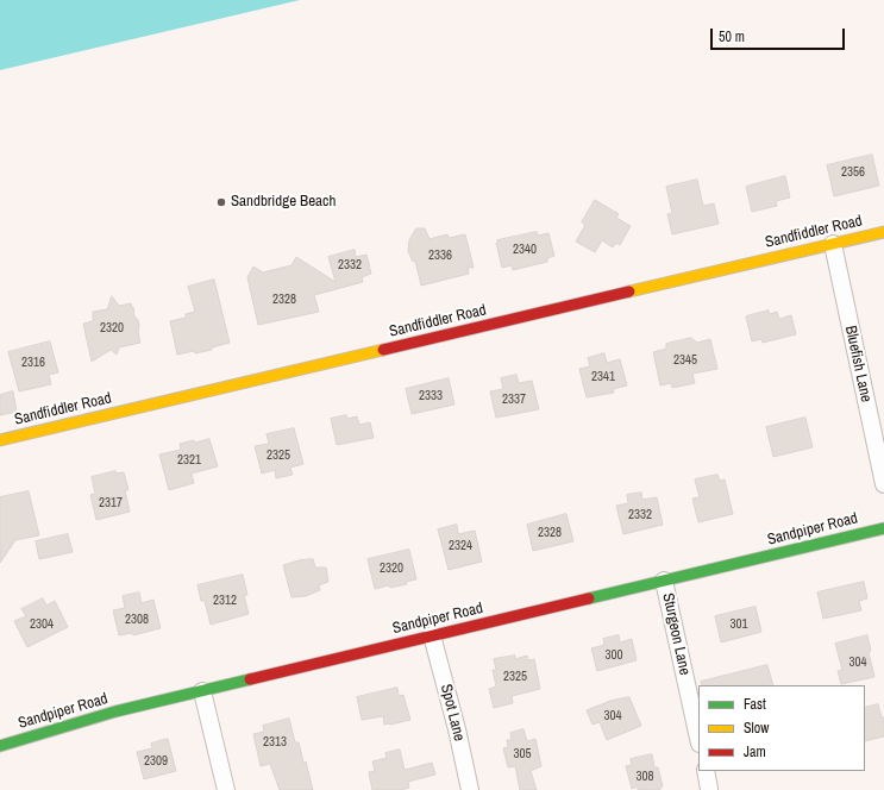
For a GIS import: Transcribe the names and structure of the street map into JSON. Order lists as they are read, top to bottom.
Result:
{
  "streets": {
    "street": [
      "Sandfiddler Road",
      "Bluefish Lane",
      "Sandpiper Road",
      "Sturgeon Lane",
      "Spot Lane"
    ]
  },
  "crossings": [
    ["Sandfiddler Road", "Bluefish Lane"],
    ["Sandpiper Road", "Sturgeon Lane"],
    ["Sandpiper Road", "Spot Lane"]
  ],
  "places": ["Sandbridge Beach"],
  "house_numbers": [
    "2356",
    "2340",
    "2336",
    "2332",
    "2328",
    "2320",
    "2345",
    "2316",
    "2341",
    "2333",
    "2337",
    "2325",
    "2321",
    "2317",
    "2332",
    "2328",
    "2324",
    "2320",
    "2312",
    "2308",
    "2304",
    "301",
    "300",
    "304",
    "2325",
    "304",
    "2313",
    "305",
    "2309",
    "308"
  ],
  "legend": ["Fast", "Slow", "Jam"],
  "scale_bar": "50 m"
}
